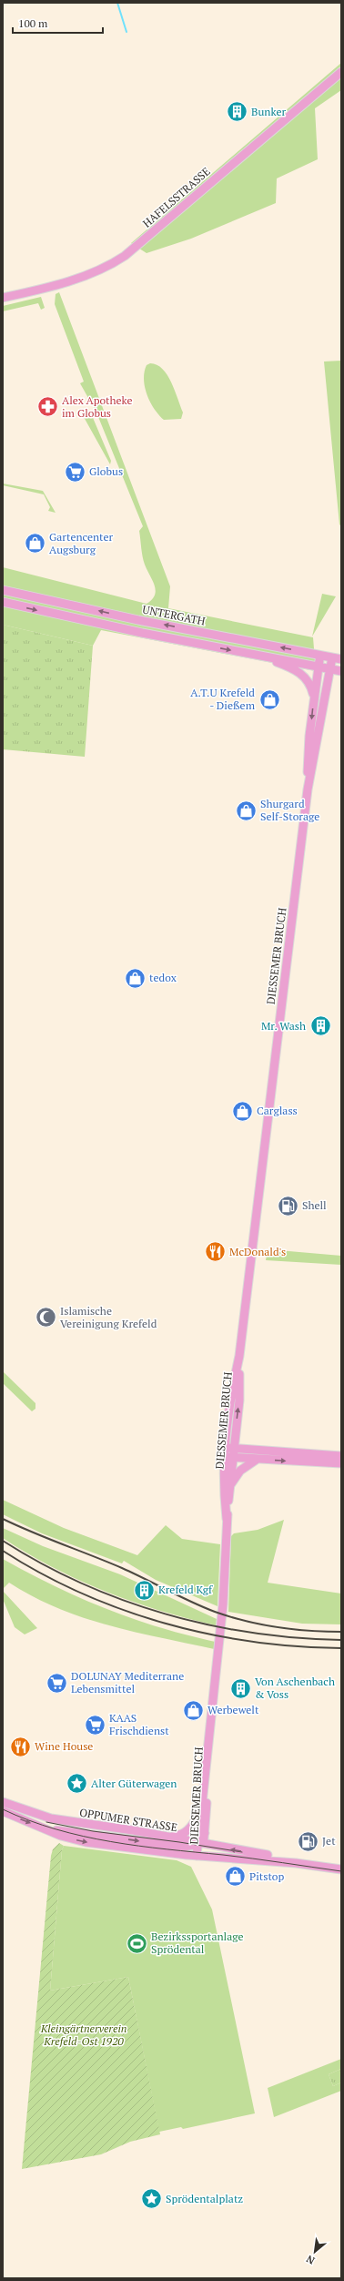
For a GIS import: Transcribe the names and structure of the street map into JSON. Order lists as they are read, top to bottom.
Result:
{
  "streets": {
    "main road": [
      "HAFELSSTRASSE",
      "UNTERGATH",
      "DIESSEMER BRUCH",
      "OPPUMER STRASSE"
    ]
  },
  "crossings": [
    ["UNTERGATH", "DIESSEMER BRUCH"],
    ["DIESSEMER BRUCH", "OPPUMER STRASSE"]
  ],
  "parks": ["Kleingärtnerverein Krefeld-Ost 1920"],
  "places": {
    "building": [
      "Bunker",
      "Mr. Wash",
      "Krefeld Kgf",
      "Von Aschenbach & Voss"
    ],
    "pharmacy": ["Alex Apotheke im Globus"],
    "supermarket": ["Globus", "DOLUNAY Mediterrane Lebensmittel", "KAAS Frischdienst"],
    "shop": [
      "Gartencenter Augsburg",
      "A.T.U Krefeld - Dießem",
      "Shurgard Self-Storage",
      "tedox",
      "Carglass",
      "Werbewelt",
      "Pitstop"
    ],
    "fuel station": ["Shell", "Jet"],
    "restaurant": ["McDonald's", "Wine House"],
    "mosque": ["Islamische Vereinigung Krefeld"],
    "place": ["Alter Güterwagen", "Sprödentalplatz"],
    "sports": ["Bezirkssportanlage Sprödental"]
  },
  "scale_bar": "100 m",
  "north": "bottom left"
}
